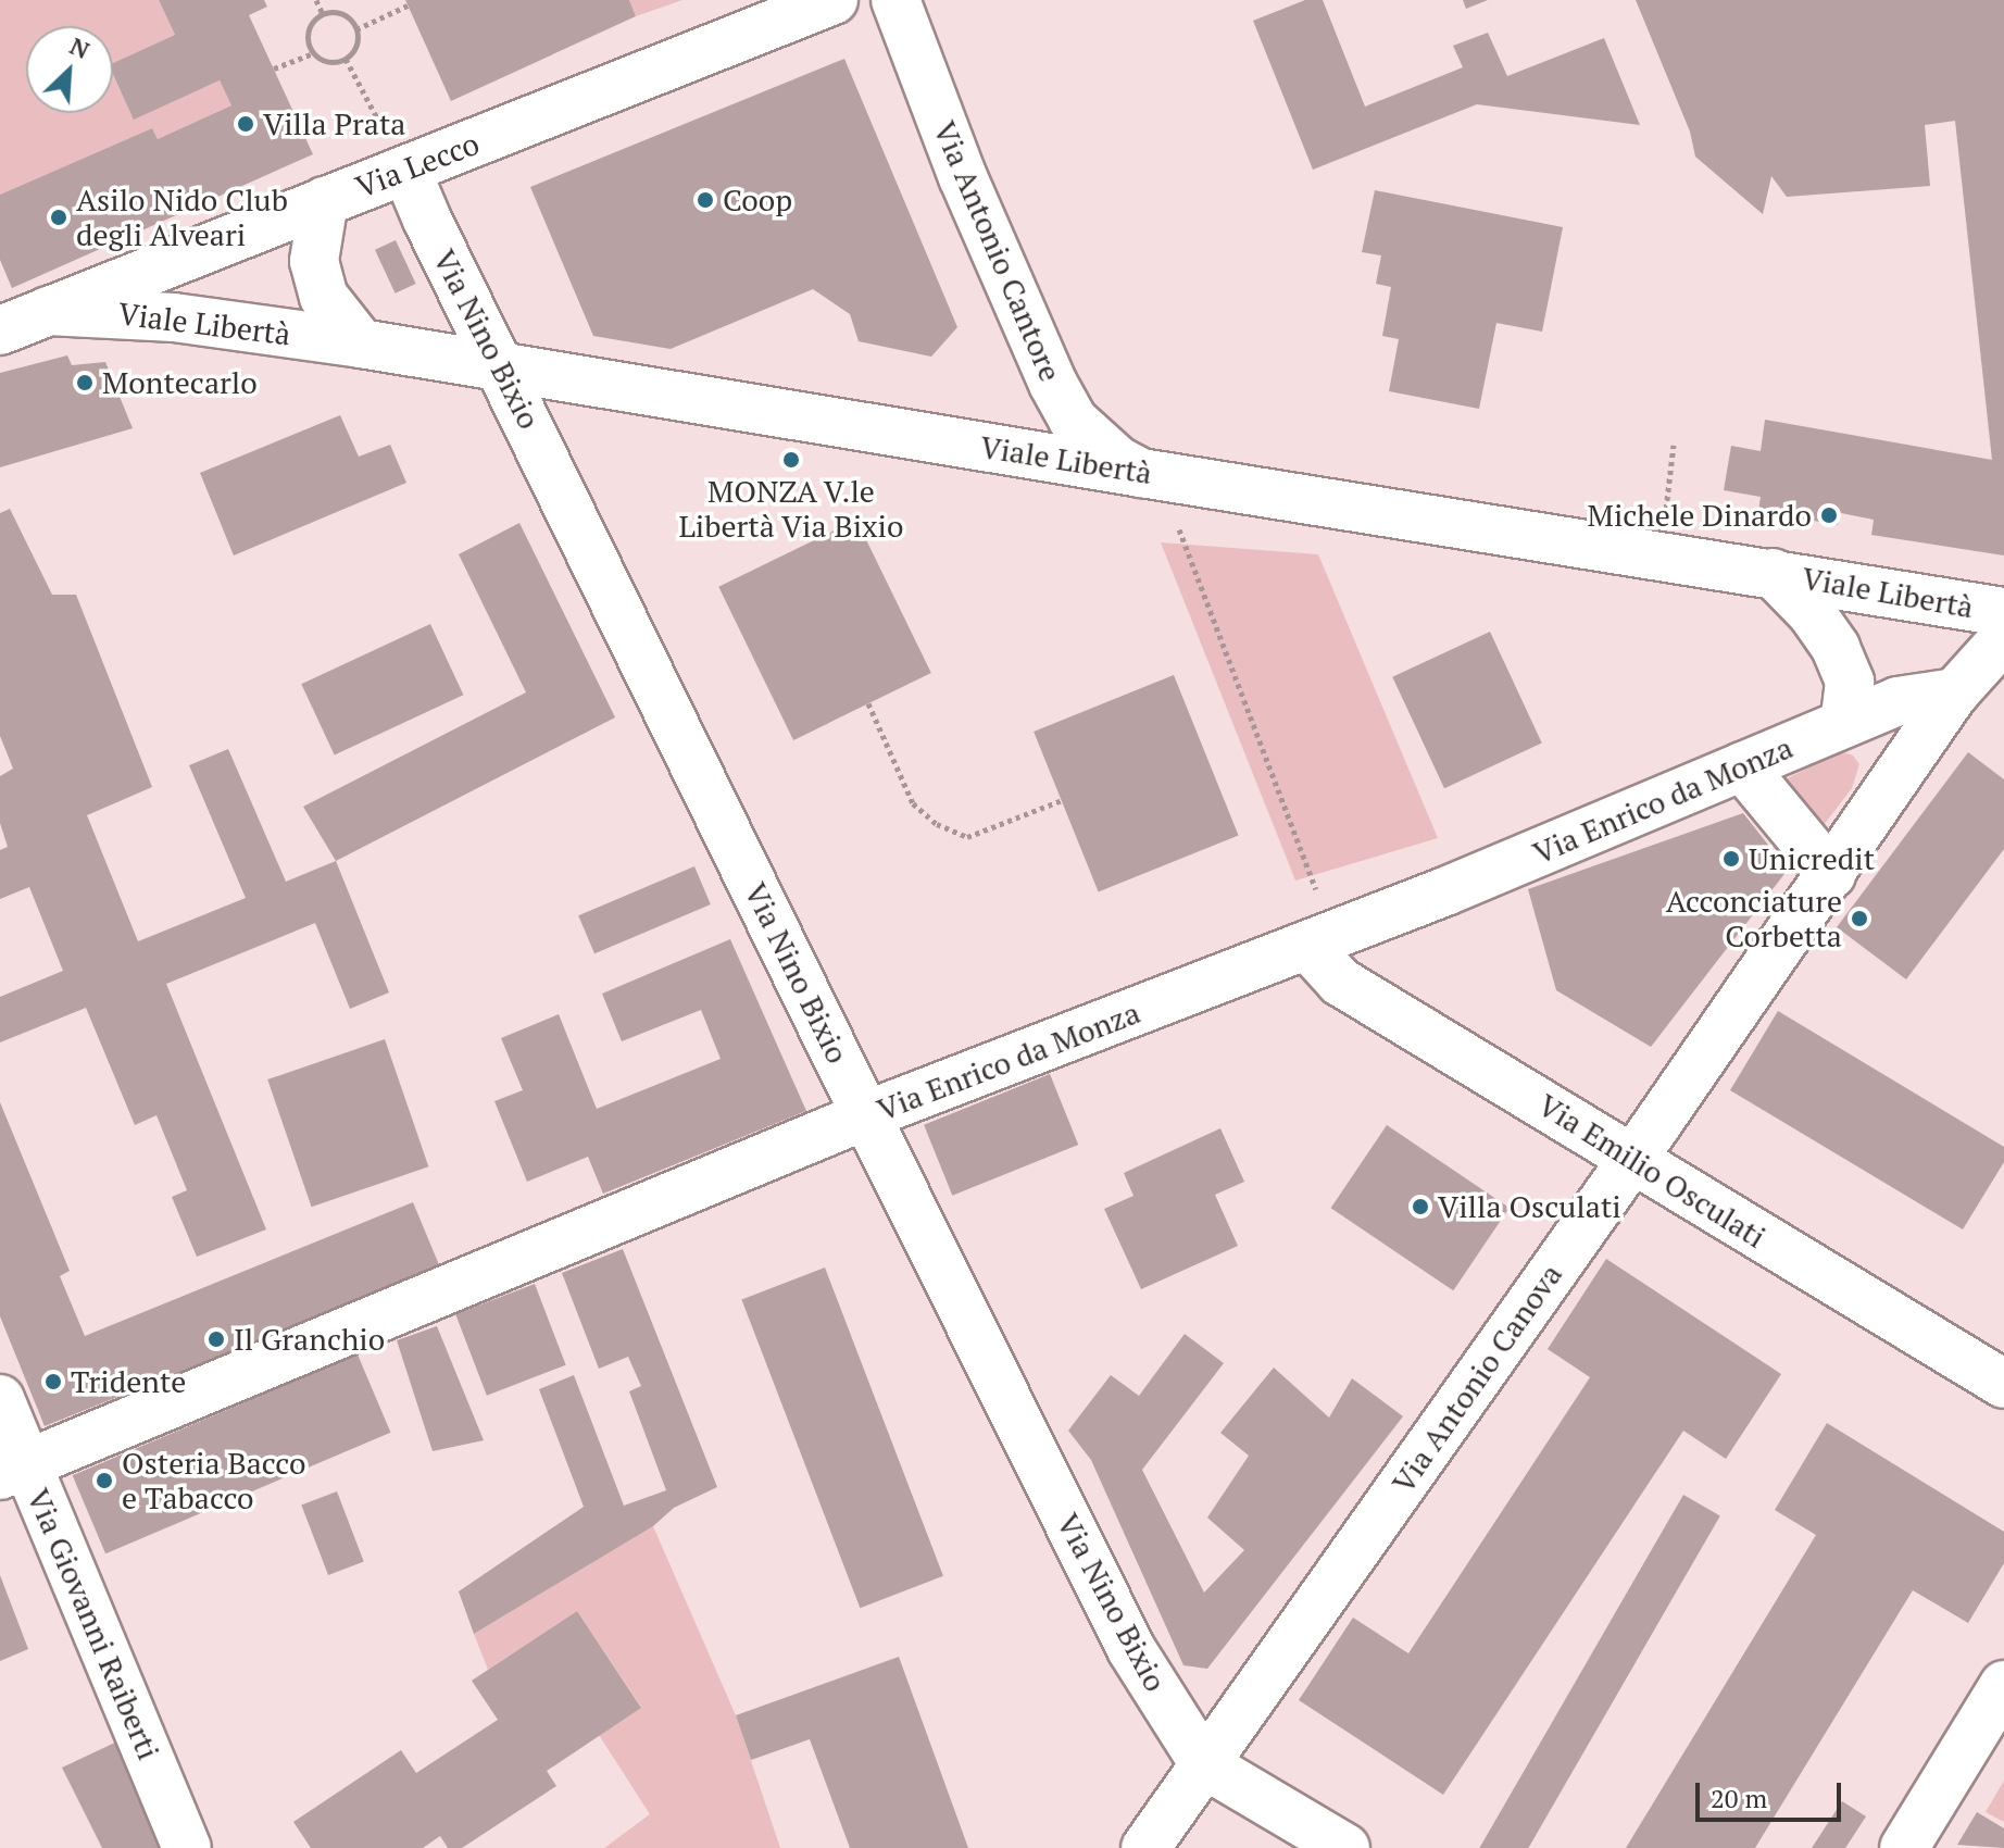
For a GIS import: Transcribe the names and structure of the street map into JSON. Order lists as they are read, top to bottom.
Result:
{
  "streets": {
    "street": [
      "Via Lecco",
      "Via Antonio Cantore",
      "Viale Libertà",
      "Via Nino Bixio",
      "Via Enrico da Monza",
      "Via Emilio Osculati",
      "Via Antonio Canova",
      "Via Giovanni Raiberti"
    ]
  },
  "crossings": [
    ["Via Lecco", "Viale Libertà"],
    ["Via Lecco", "Via Nino Bixio"],
    ["Via Antonio Cantore", "Viale Libertà"],
    ["Viale Libertà", "Via Nino Bixio"],
    ["Viale Libertà", "Via Enrico da Monza"],
    ["Via Nino Bixio", "Via Enrico da Monza"],
    ["Via Nino Bixio", "Via Antonio Canova"],
    ["Via Enrico da Monza", "Via Emilio Osculati"],
    ["Via Enrico da Monza", "Via Antonio Canova"],
    ["Via Enrico da Monza", "Via Giovanni Raiberti"],
    ["Via Emilio Osculati", "Via Antonio Canova"]
  ],
  "places": [
    "Villa Prata",
    "Coop",
    "Asilo Nido Club degli Alveari",
    "Montecarlo",
    "MONZA V.le Libertà Via Bixio",
    "Michele Dinardo",
    "Unicredit",
    "Acconciature Corbetta",
    "Villa Osculati",
    "Il Granchio",
    "Tridente",
    "Osteria Bacco e Tabacco"
  ],
  "scale_bar": "20 m",
  "north": "top right"
}
